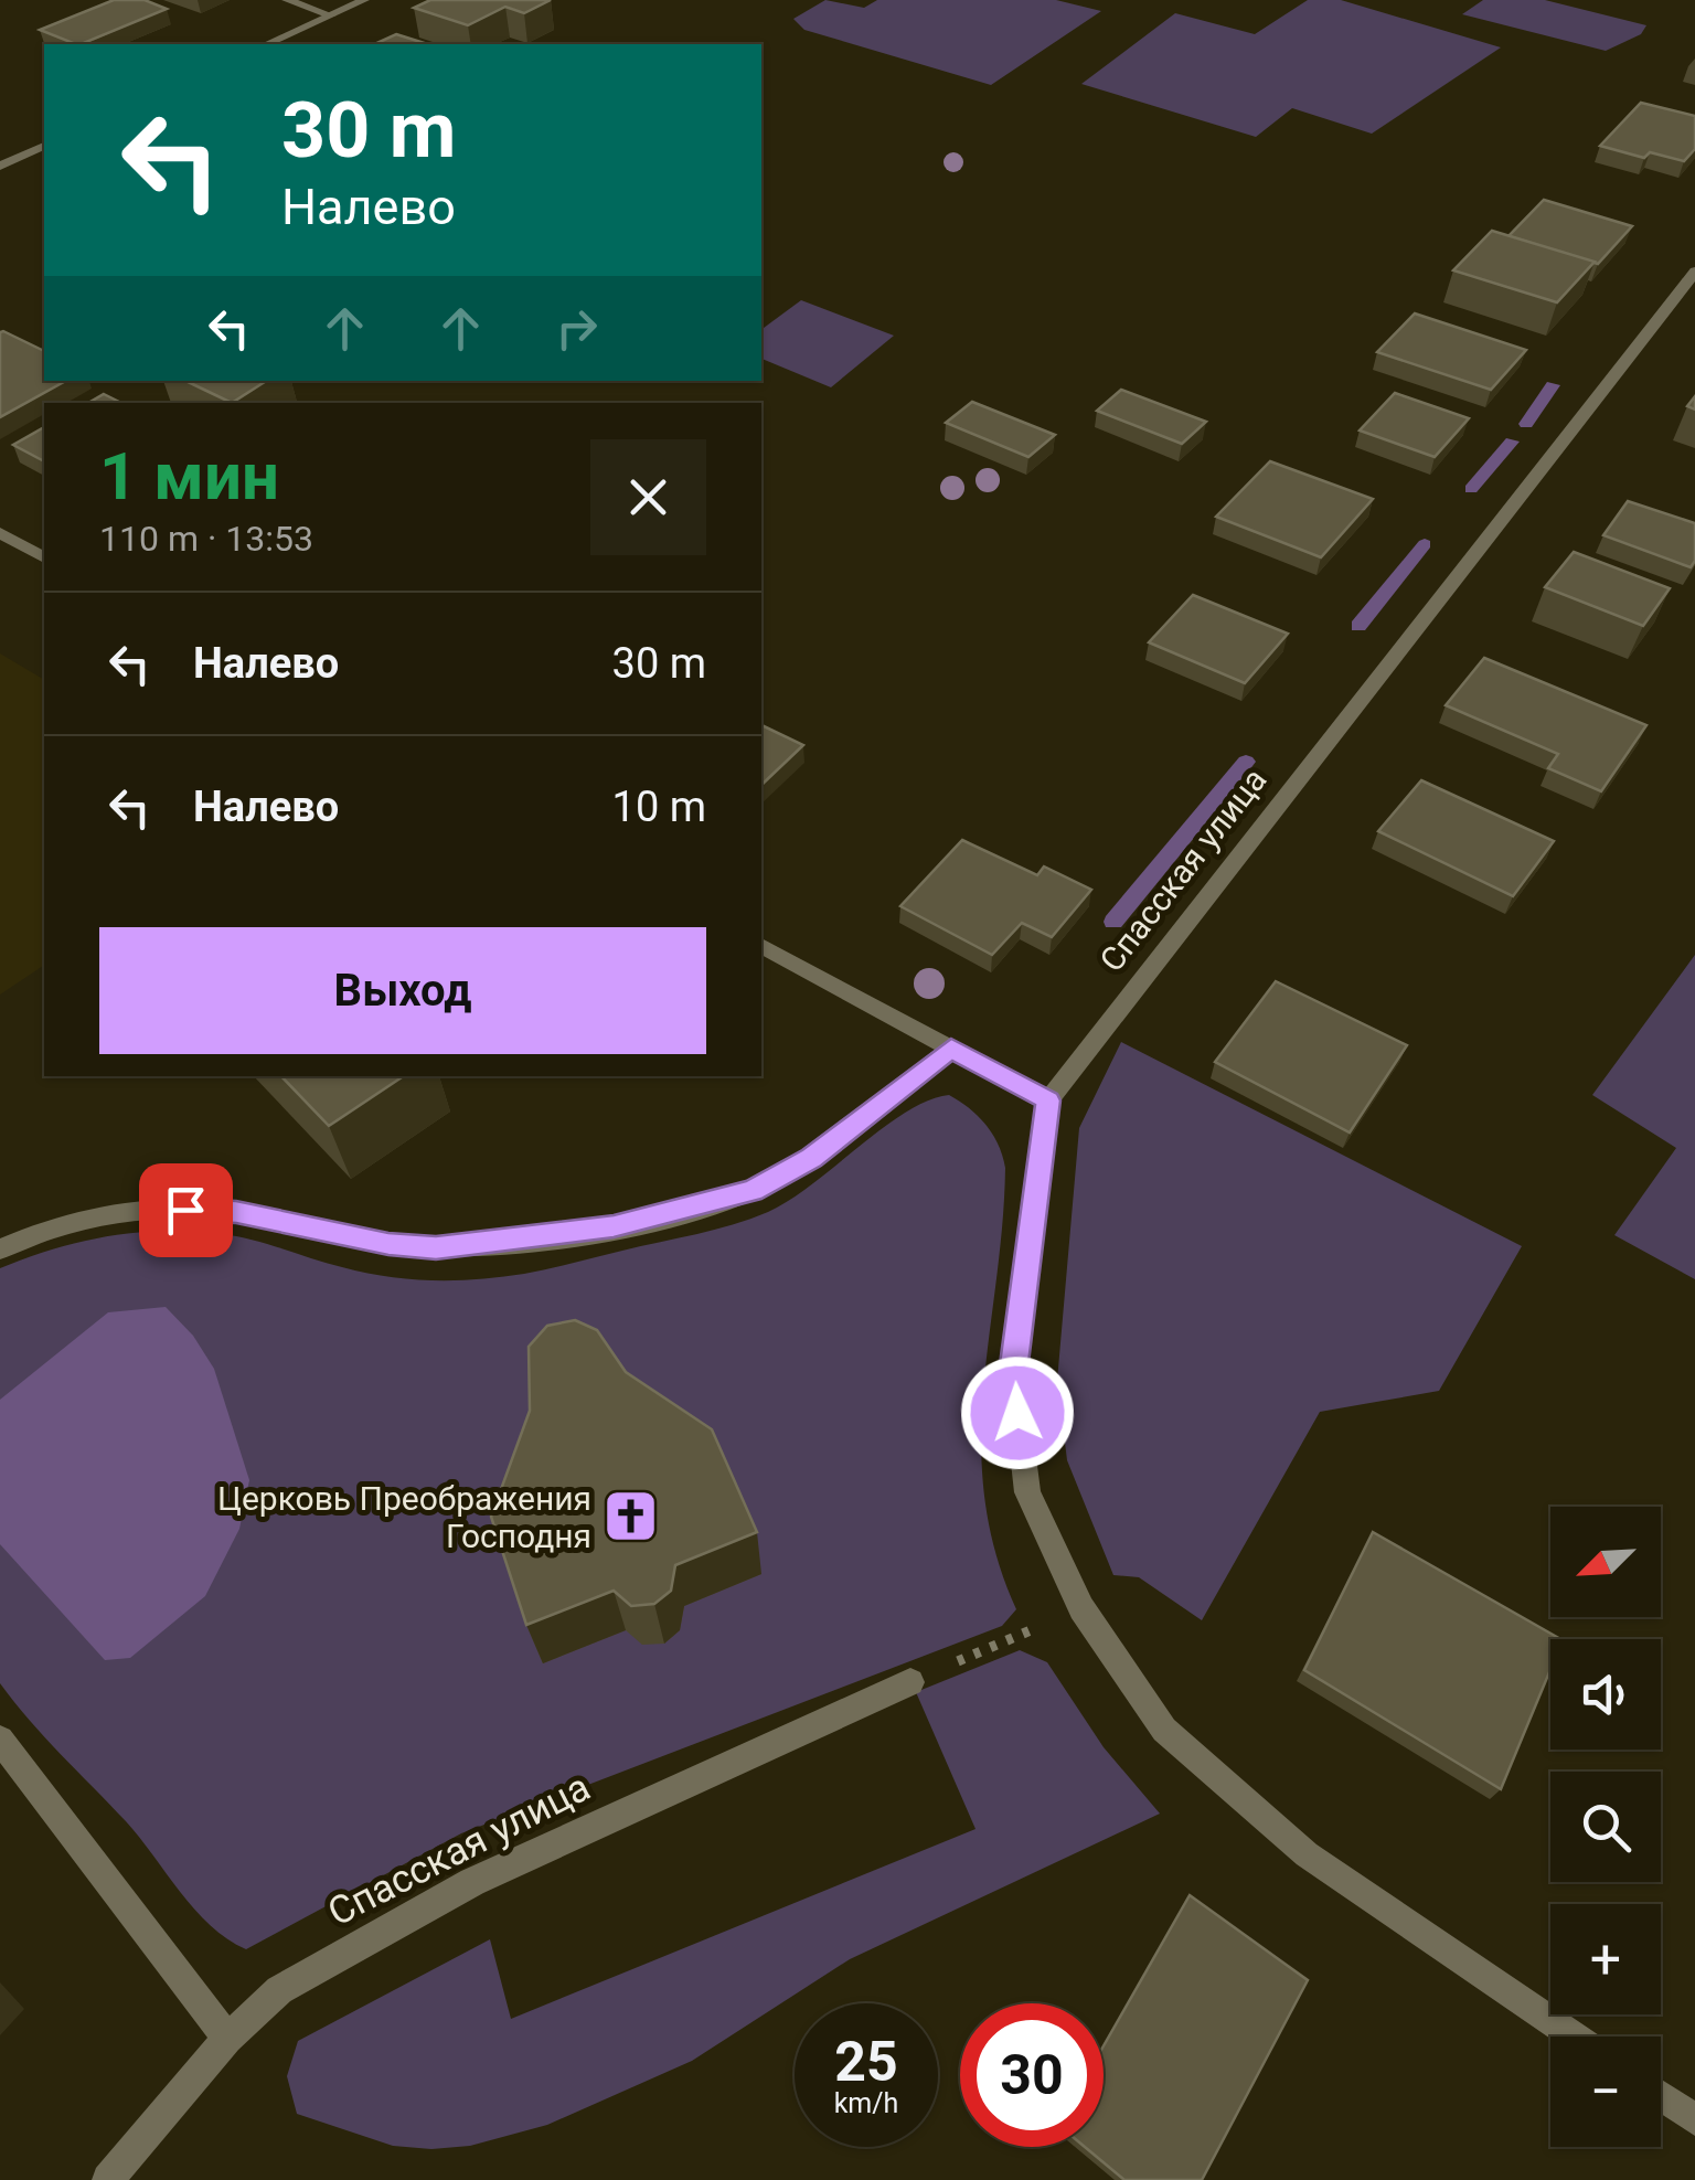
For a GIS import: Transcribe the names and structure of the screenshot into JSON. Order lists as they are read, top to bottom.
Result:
{
  "streets": {
    "street": ["Спасская улица"]
  },
  "places": {
    "church": ["Церковь Преображения Господня"]
  },
  "north": "bottom left",
  "page": {
    "turn": ["30 m", "Налево"],
    "heading": ["1 мин", "110 m · 13:53"],
    "list": [
      {
        "name": "Налево",
        "value": "30 m"
      },
      {
        "name": "Налево",
        "value": "10 m"
      }
    ],
    "buttons": "Выход",
    "map_buttons": ["+", "−"],
    "speed": "25 km/h",
    "limit": "30"
  }
}
